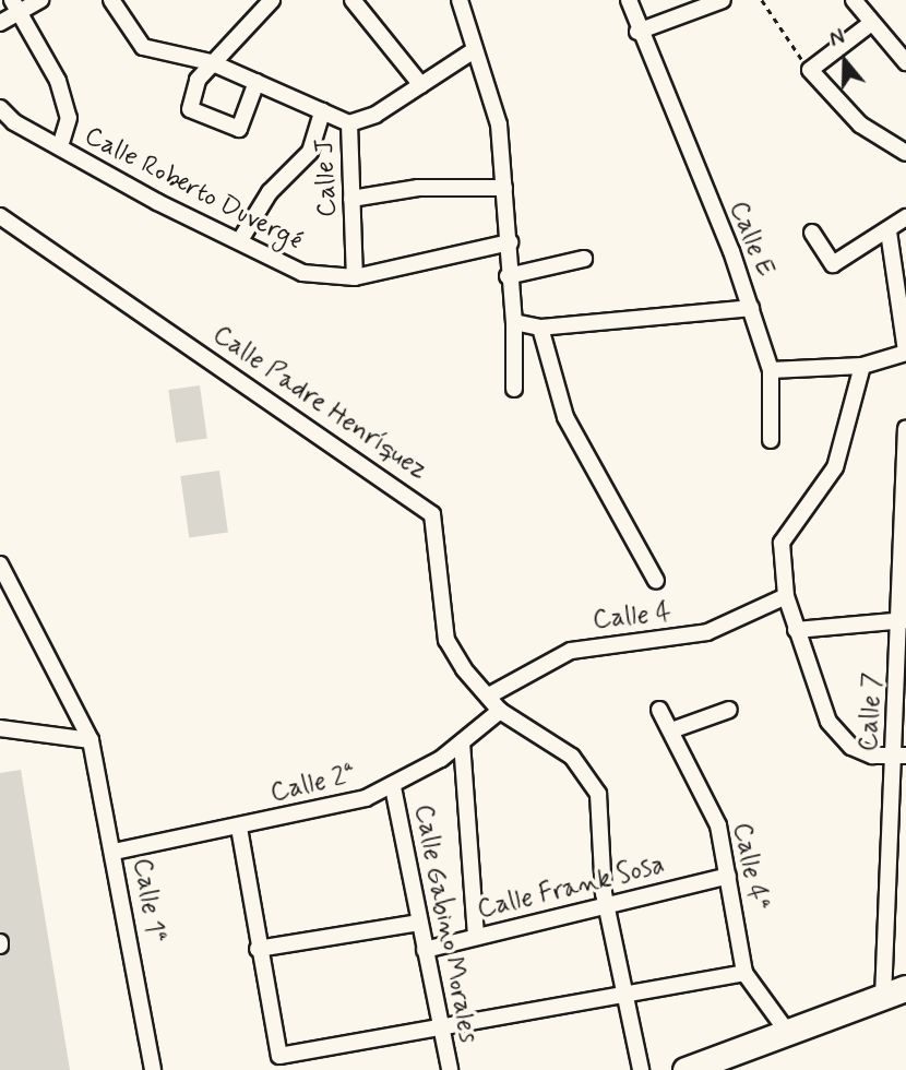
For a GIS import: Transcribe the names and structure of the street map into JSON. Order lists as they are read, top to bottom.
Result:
{
  "streets": {
    "street": [
      "Calle J",
      "Calle Roberto Duvergé",
      "Calle E",
      "Calle Padre Henríquez",
      "Calle 4",
      "Calle 7",
      "Calle 2ª",
      "Calle 4ª",
      "Calle Frank Sosa",
      "Calle 1ª",
      "Calle Gabino Morales"
    ]
  },
  "crossings": [
    ["Calle J", "Calle Roberto Duvergé"],
    ["Calle Padre Henríquez", "Calle 4"],
    ["Calle Padre Henríquez", "Calle 2ª"],
    ["Calle Padre Henríquez", "Calle Frank Sosa"],
    ["Calle 2ª", "Calle 1ª"],
    ["Calle 2ª", "Calle Gabino Morales"],
    ["Calle 4ª", "Calle Frank Sosa"],
    ["Calle Frank Sosa", "Calle Gabino Morales"]
  ],
  "north": "top"
}
